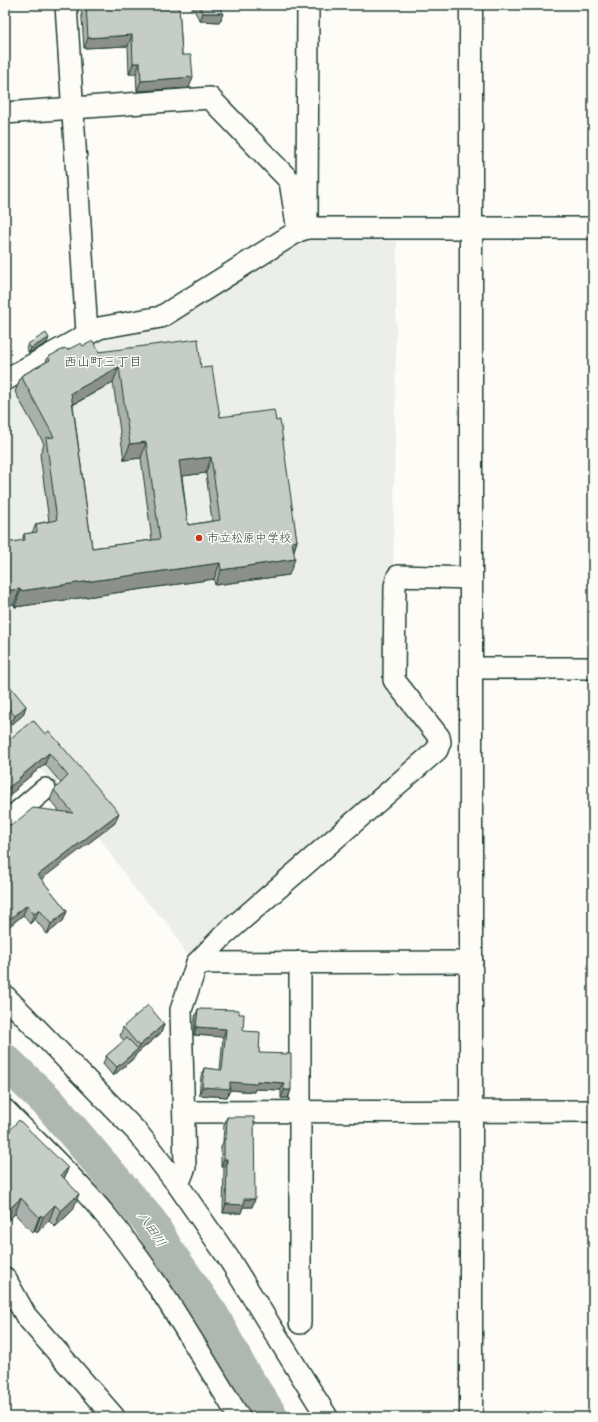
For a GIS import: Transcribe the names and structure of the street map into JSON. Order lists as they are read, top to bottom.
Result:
{
  "districts": ["西山町三丁目"],
  "water": ["八田川"],
  "places": ["市立松原中学校"]
}
